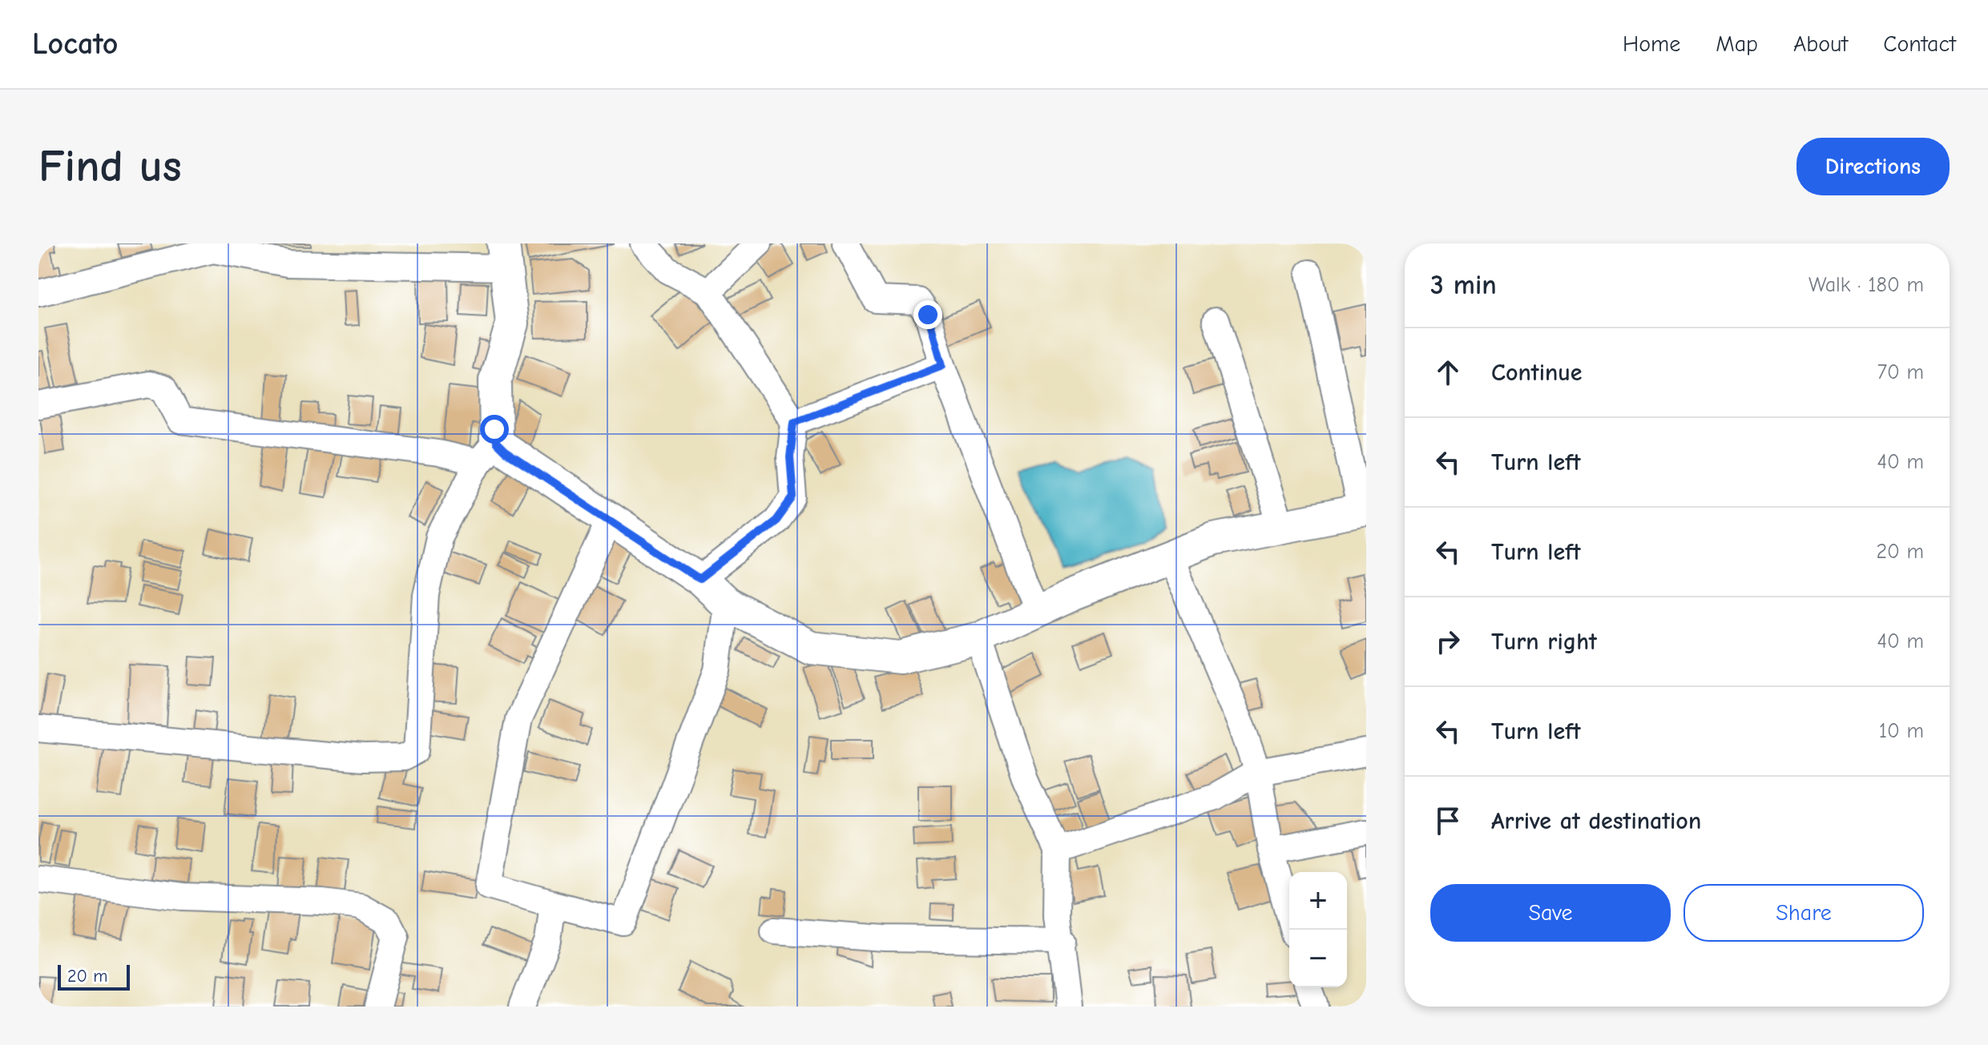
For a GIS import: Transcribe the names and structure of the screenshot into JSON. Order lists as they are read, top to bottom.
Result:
{
  "scale_bar": "20 m",
  "page": {
    "header": "Locato",
    "nav": [
      "Home",
      "Map",
      "About",
      "Contact"
    ],
    "buttons": [
      "Directions",
      ["Save", "Share"]
    ],
    "title": "Find us",
    "heading": ["3 min", "Walk · 180 m"],
    "list": [
      ["Continue", "70 m"],
      ["Turn left", "40 m"],
      ["Turn left", "20 m"],
      ["Turn right", "40 m"],
      ["Turn left", "10 m"],
      "Arrive at destination"
    ],
    "map_buttons": ["+", "−"],
    "scale": "20 m"
  }
}
